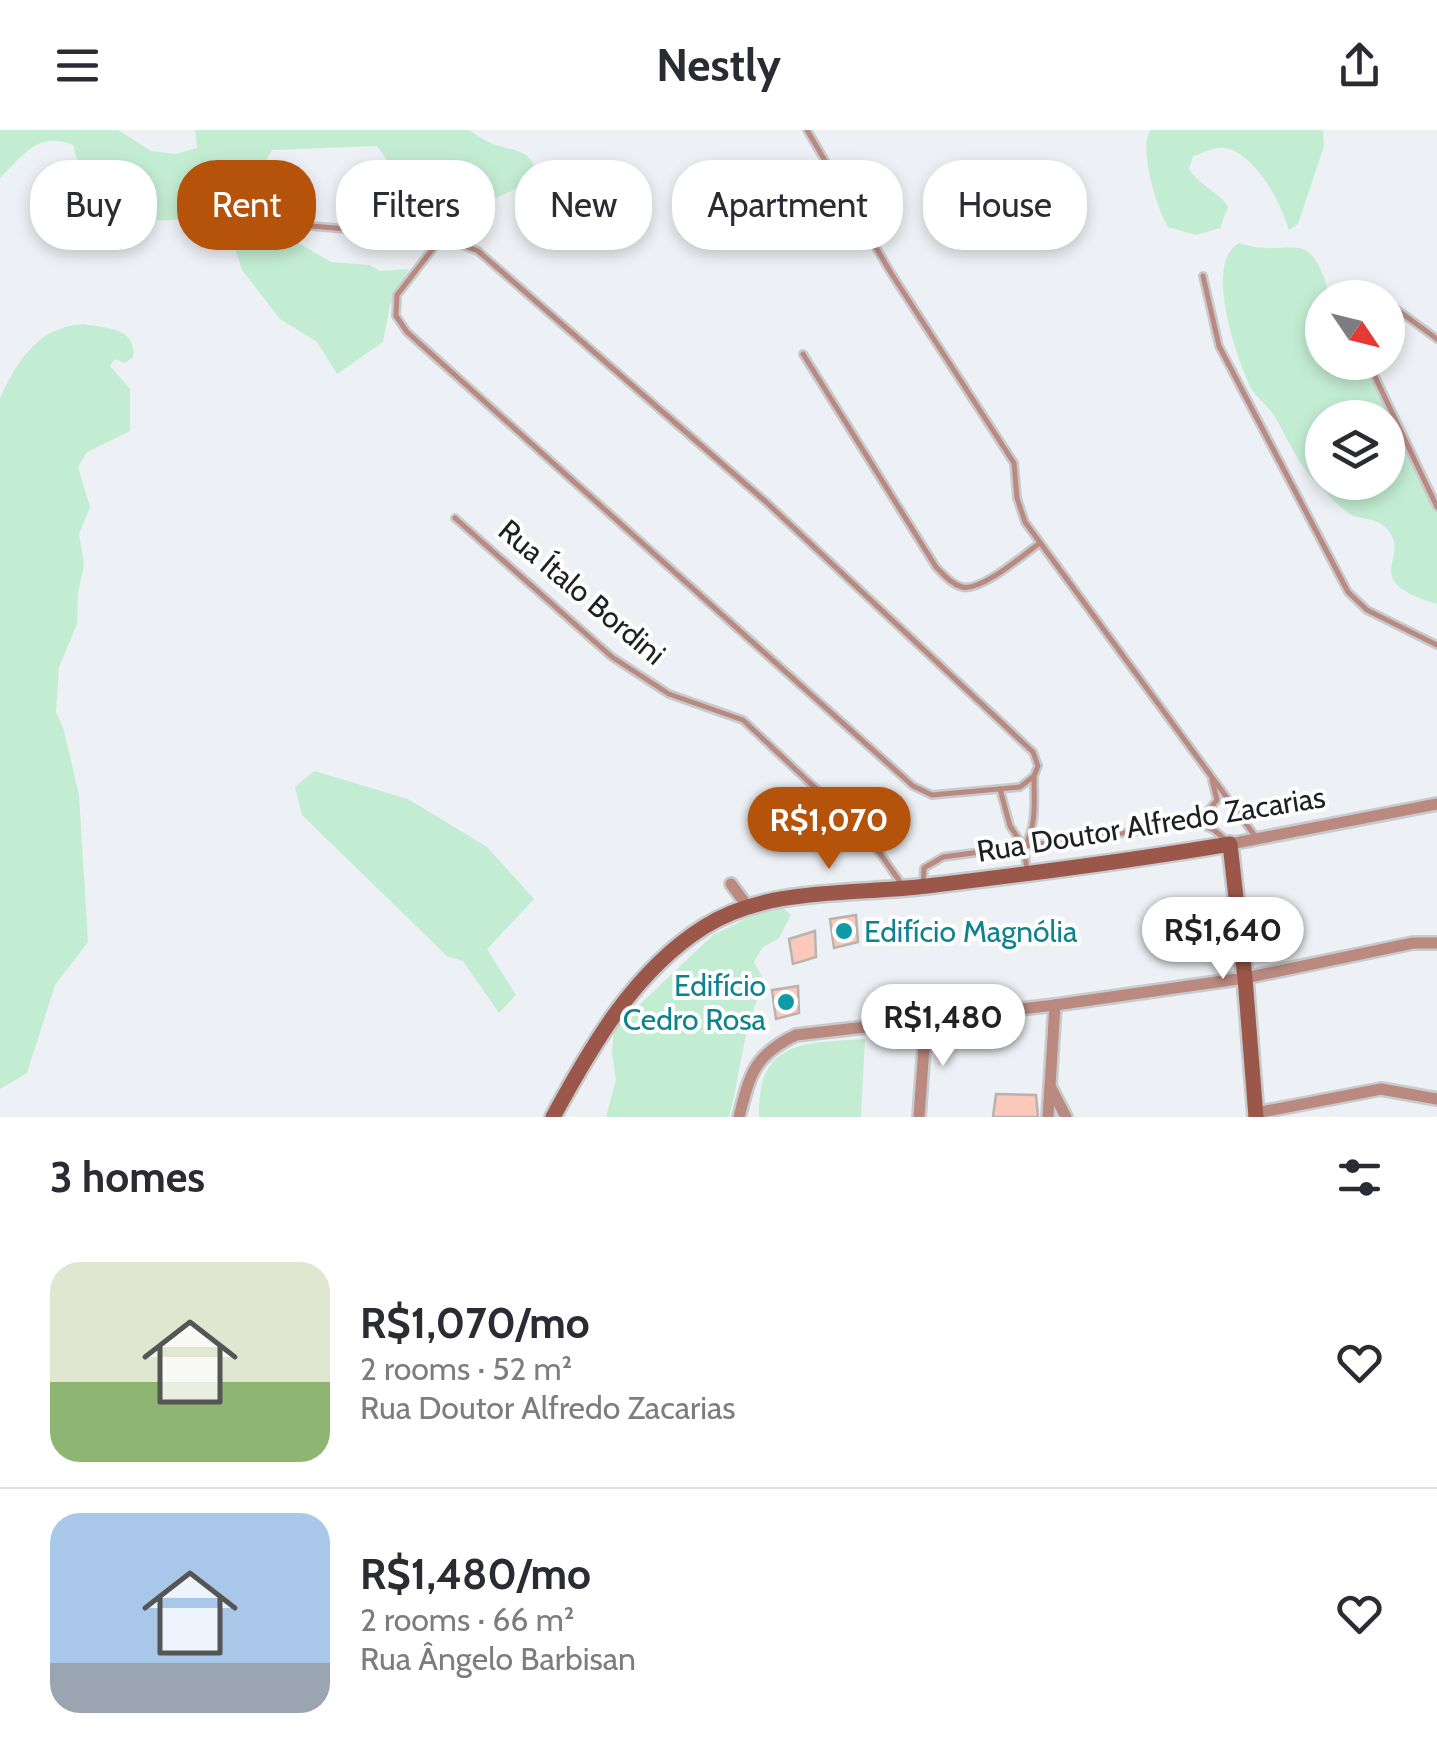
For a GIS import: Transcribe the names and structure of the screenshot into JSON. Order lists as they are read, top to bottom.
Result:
{
  "streets": {
    "street": ["Rua Doutor Alfredo Zacarias"],
    "lane": ["Rua Ítalo Bordini"]
  },
  "crossings": [
    ["Rua Ítalo Bordini", "Rua Doutor Alfredo Zacarias"]
  ],
  "places": ["Edifício Magnólia", "Edifício Cedro Rosa"],
  "north": "bottom right",
  "page": {
    "header": "Nestly",
    "chip": [
      "Buy",
      "Rent",
      "Filters",
      "New",
      "Apartment",
      "House"
    ],
    "price": ["R$1,070", "R$1,640", "R$1,480"],
    "heading": "3 homes",
    "list": [
      {
        "name": "R$1,070/mo",
        "note": "2 rooms · 52 m² · Rua Doutor Alfredo Zacarias"
      },
      {
        "name": "R$1,480/mo",
        "note": "2 rooms · 66 m² · Rua Ângelo Barbisan"
      }
    ]
  }
}
